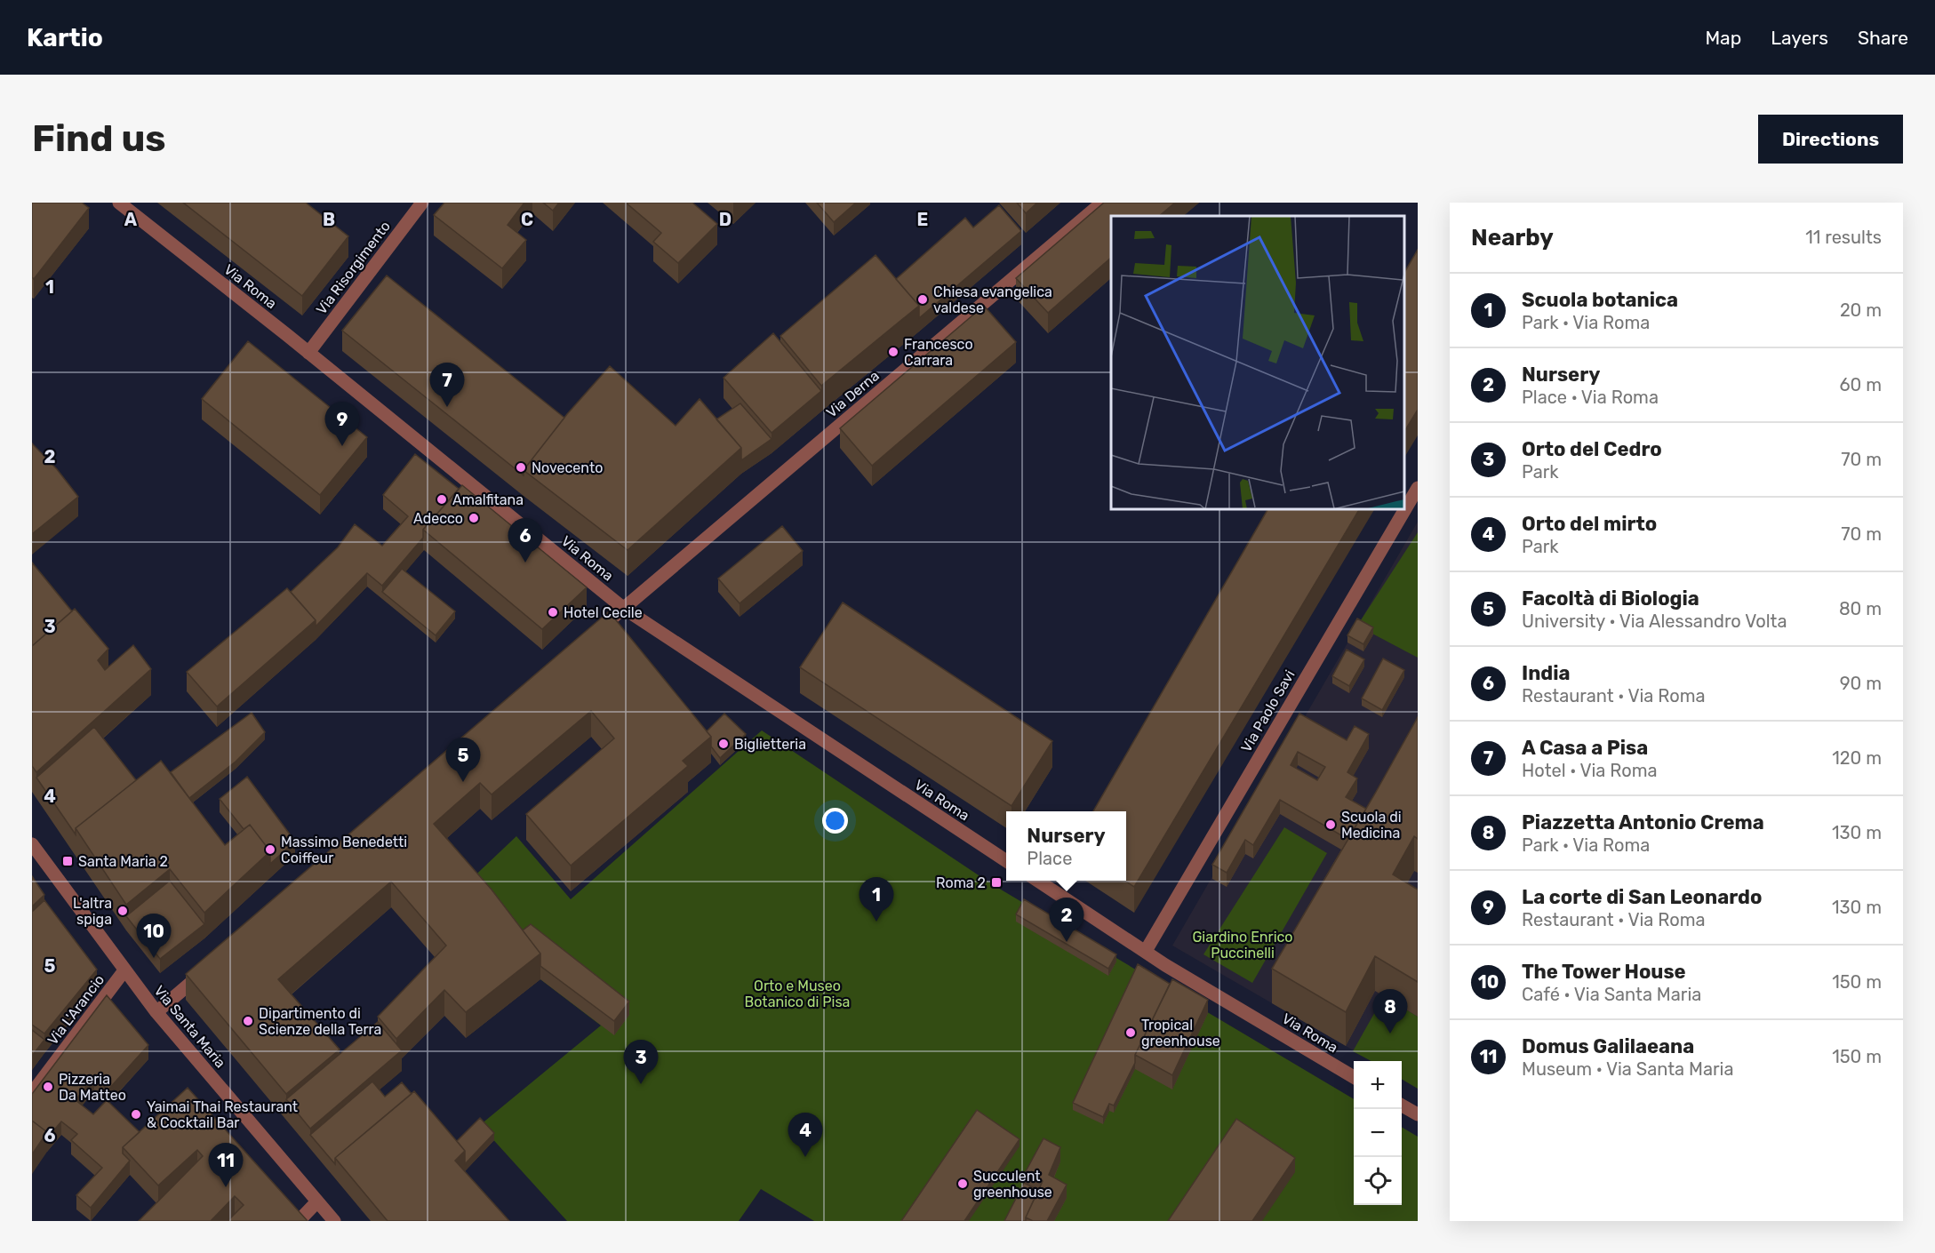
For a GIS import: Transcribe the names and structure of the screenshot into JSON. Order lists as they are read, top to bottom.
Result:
{
  "streets": {
    "street": [
      "Via Risorgimento",
      "Via Roma",
      "Via Derna",
      "Via Paolo Savi",
      "Via L'Arancio",
      "Via Santa Maria"
    ]
  },
  "crossings": [
    ["Via Risorgimento", "Via Roma"],
    ["Via Roma", "Via Derna"],
    ["Via Roma", "Via Paolo Savi"],
    ["Via L'Arancio", "Via Santa Maria"]
  ],
  "parks": ["Giardino Enrico Puccinelli", "Orto e Museo Botanico di Pisa"],
  "places": {
    "other": [
      "Chiesa evangelica valdese",
      "Francesco Carrara",
      "Novecento",
      "Amalfitana",
      "Adecco",
      "Hotel Cecile",
      "Biglietteria",
      "Scuola di Medicina",
      "Massimo Benedetti Coiffeur",
      "L'altra spiga",
      "Dipartimento di Scienze della Terra",
      "Tropical greenhouse",
      "Pizzeria Da Matteo",
      "Yaimai Thai Restaurant & Cocktail Bar",
      "Succulent greenhouse"
    ],
    "transit": ["Santa Maria 2", "Roma 2"]
  },
  "page": {
    "header": "Kartio",
    "nav": ["Map", "Layers", "Share"],
    "buttons": "Directions",
    "title": "Find us",
    "heading": ["Nearby", "11 results"],
    "list": [
      {
        "mark": "1",
        "name": "Scuola botanica",
        "note": "Park · Via Roma",
        "value": "20 m"
      },
      {
        "mark": "2",
        "name": "Nursery",
        "note": "Place · Via Roma",
        "value": "60 m"
      },
      {
        "mark": "3",
        "name": "Orto del Cedro",
        "note": "Park",
        "value": "70 m"
      },
      {
        "mark": "4",
        "name": "Orto del mirto",
        "note": "Park",
        "value": "70 m"
      },
      {
        "mark": "5",
        "name": "Facoltà di Biologia",
        "note": "University · Via Alessandro Volta",
        "value": "80 m"
      },
      {
        "mark": "6",
        "name": "India",
        "note": "Restaurant · Via Roma",
        "value": "90 m"
      },
      {
        "mark": "7",
        "name": "A Casa a Pisa",
        "note": "Hotel · Via Roma",
        "value": "120 m"
      },
      {
        "mark": "8",
        "name": "Piazzetta Antonio Crema",
        "note": "Park · Via Roma",
        "value": "130 m"
      },
      {
        "mark": "9",
        "name": "La corte di San Leonardo",
        "note": "Restaurant · Via Roma",
        "value": "130 m"
      },
      {
        "mark": "10",
        "name": "The Tower House",
        "note": "Café · Via Santa Maria",
        "value": "150 m"
      },
      {
        "mark": "11",
        "name": "Domus Galilaeana",
        "note": "Museum · Via Santa Maria",
        "value": "150 m"
      }
    ],
    "pins": [
      "7",
      "9",
      "6",
      "5",
      "1",
      "2",
      "10",
      "8",
      "3",
      "4",
      "11"
    ],
    "popup": ["Nursery", "Place"],
    "map_buttons": ["+", "−"]
  },
  "grid": {
    "columns": [
      "A",
      "B",
      "C",
      "D",
      "E"
    ],
    "rows": [
      "1",
      "2",
      "3",
      "4",
      "5",
      "6"
    ]
  }
}
